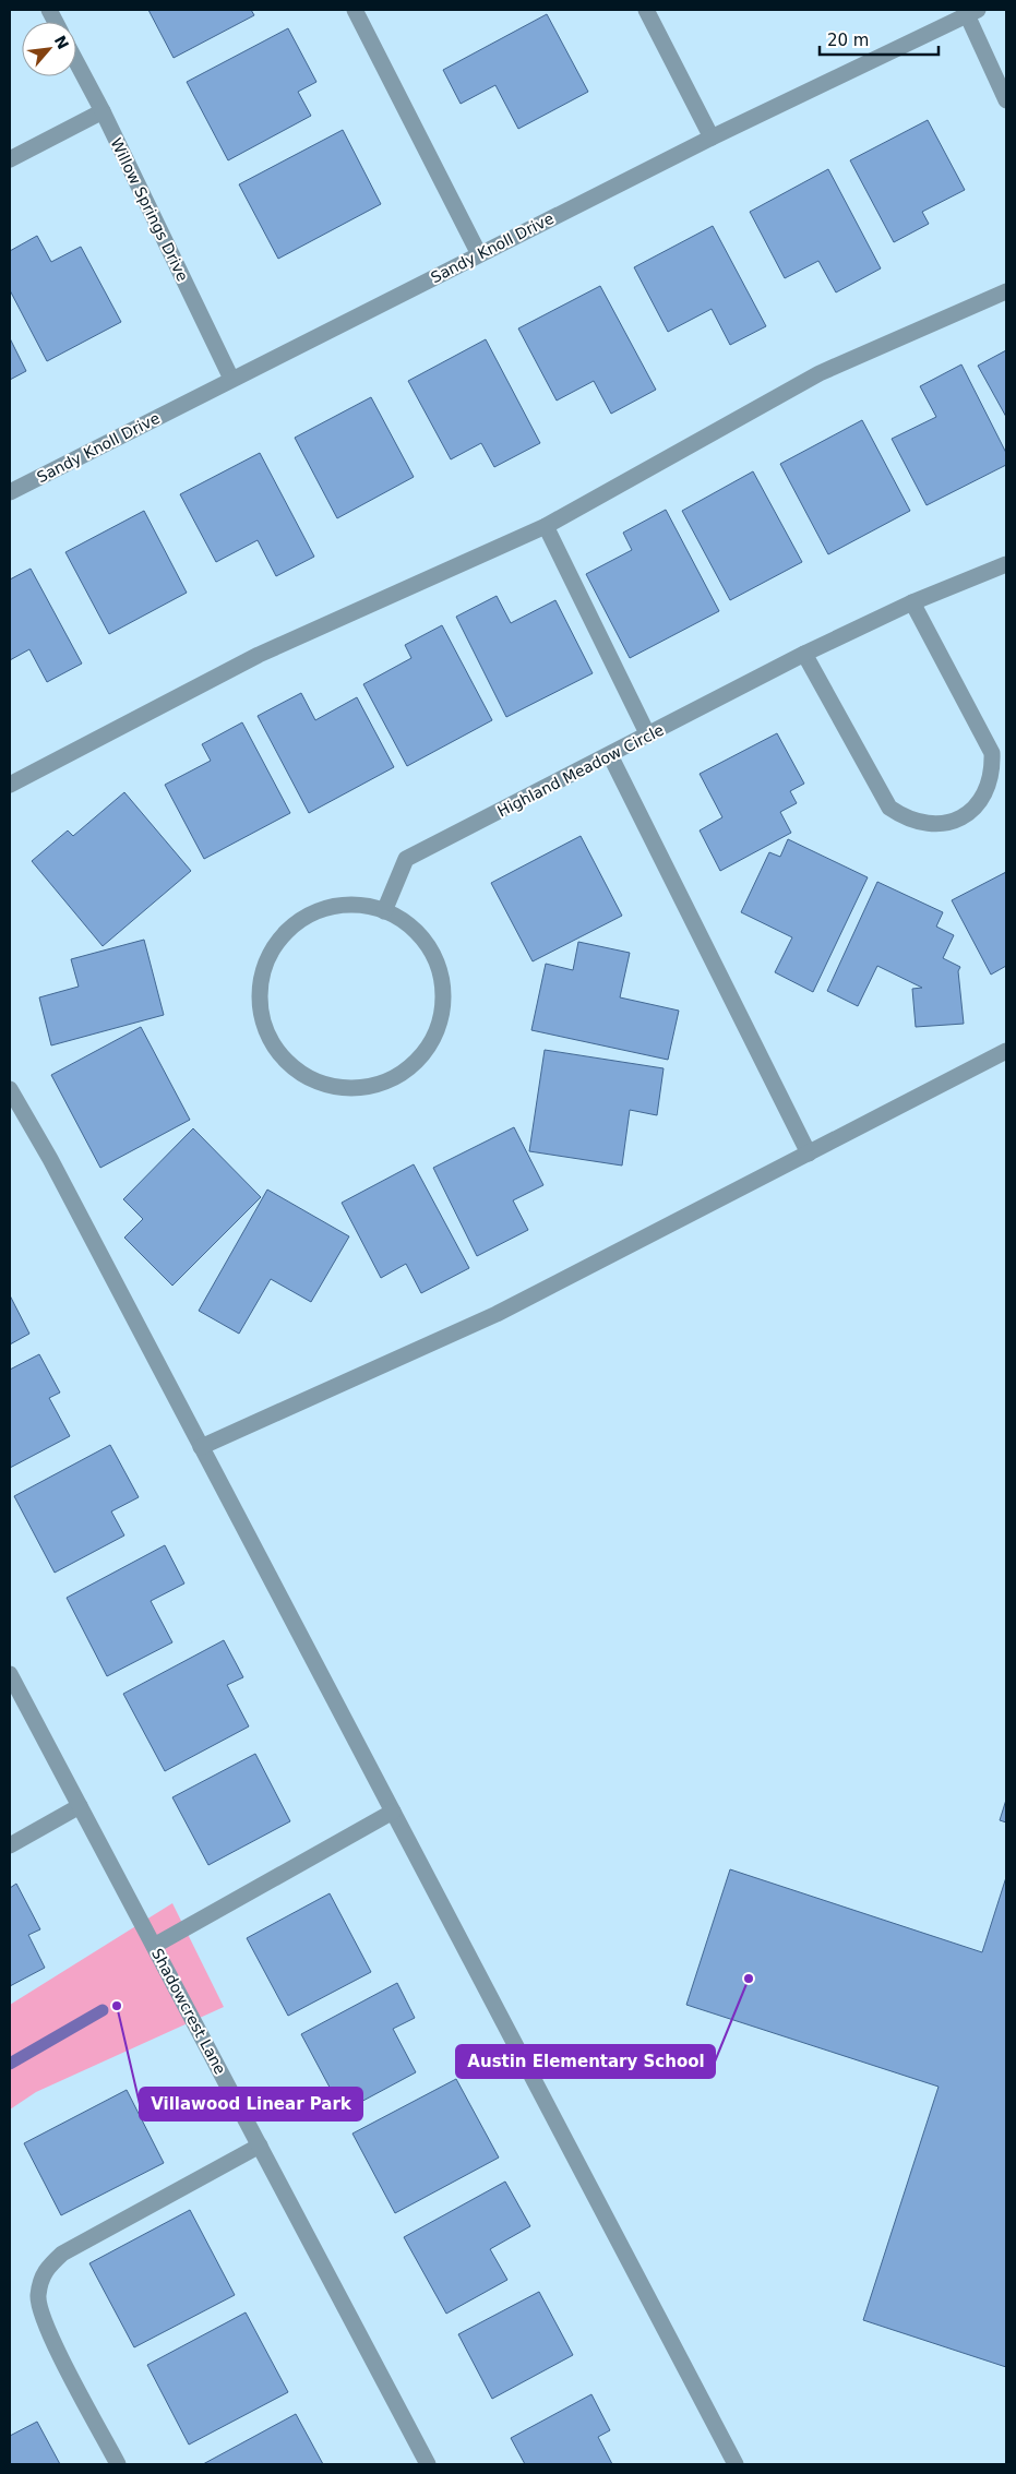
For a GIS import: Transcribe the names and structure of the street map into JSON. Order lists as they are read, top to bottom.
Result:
{
  "streets": {
    "street": [
      "Willow Springs Drive",
      "Sandy Knoll Drive",
      "Highland Meadow Circle",
      "Shadowcrest Lane"
    ]
  },
  "crossings": [
    ["Willow Springs Drive", "Sandy Knoll Drive"]
  ],
  "places": ["Austin Elementary School", "Villawood Linear Park"],
  "scale_bar": "20 m",
  "north": "top right"
}
